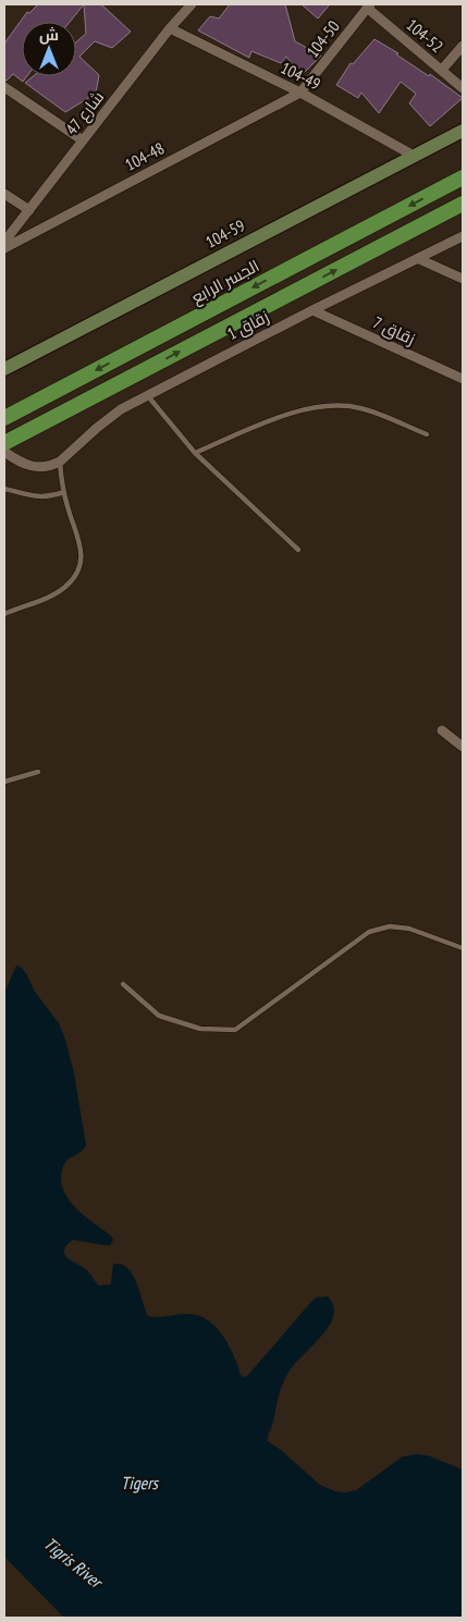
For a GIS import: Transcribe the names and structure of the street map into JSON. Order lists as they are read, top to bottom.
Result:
{
  "streets": {
    "main road": ["الجسر الرابع"],
    "street": [
      "104-52",
      "104-50",
      "104-49",
      "شارع 47",
      "104-48",
      "104-59",
      "زقاق 1",
      "زقاق 7"
    ]
  },
  "crossings": [
    ["104-52", "104-50"],
    ["104-50", "104-49"],
    ["104-50", "104-48"],
    ["104-49", "شارع 47"],
    ["104-49", "104-48"],
    ["104-49", "104-59"],
    ["زقاق 1", "زقاق 7"]
  ],
  "water": ["Tigers", "Tigris River"],
  "north": "top"
}
